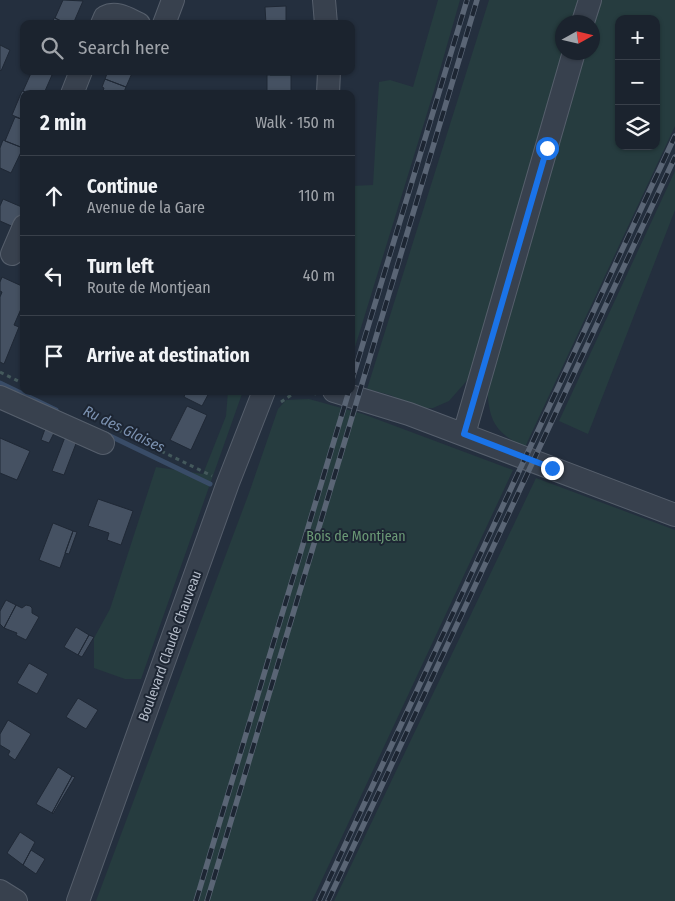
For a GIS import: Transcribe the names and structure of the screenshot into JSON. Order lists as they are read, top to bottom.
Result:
{
  "streets": {
    "street": ["Boulevard Claude Chauveau"]
  },
  "water": ["Ru des Glaises"],
  "parks": ["Bois de Montjean"],
  "north": "right",
  "page": {
    "map_buttons": ["+", "−"],
    "search": "Search here",
    "heading": ["2 min", "Walk · 150 m"],
    "list": [
      ["Continue", "Avenue de la Gare", "110 m"],
      ["Turn left", "Route de Montjean", "40 m"],
      "Arrive at destination"
    ]
  }
}
